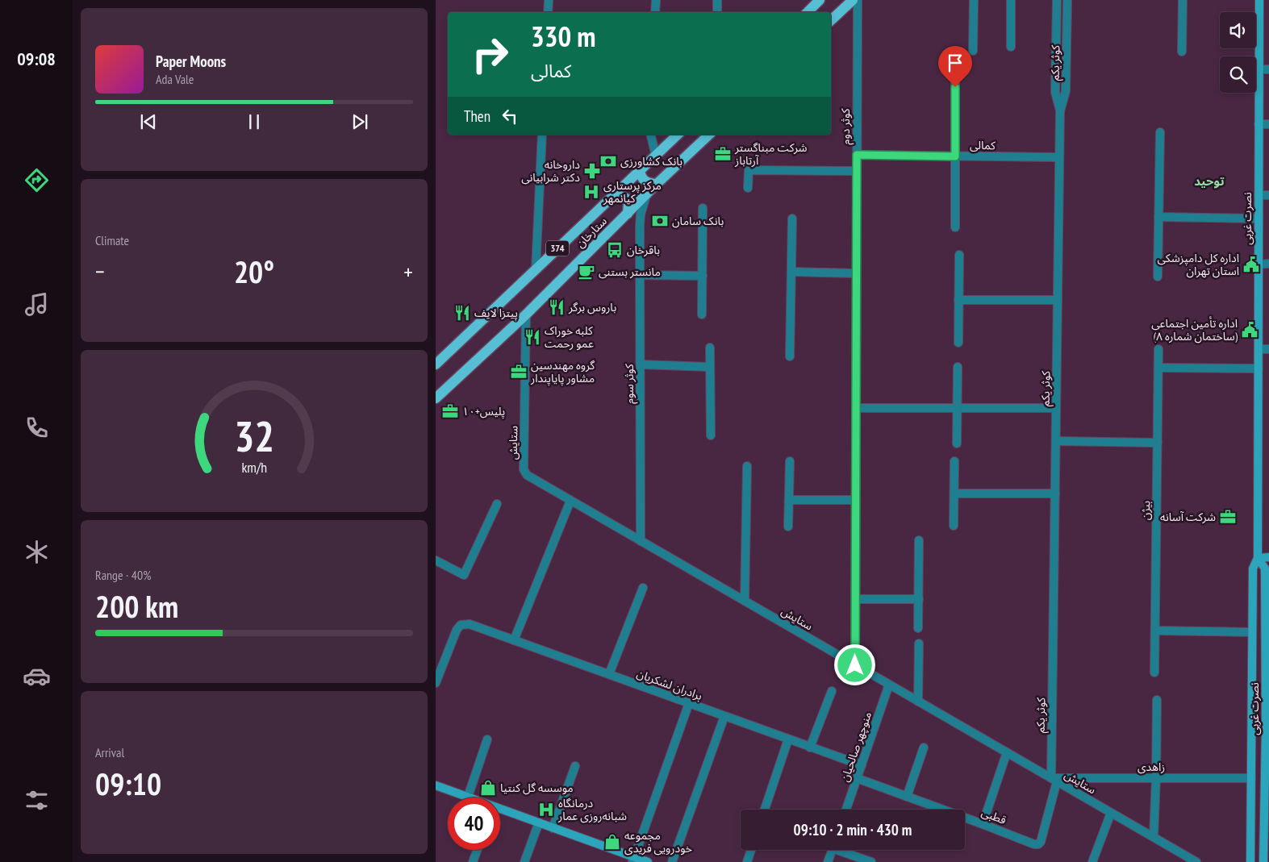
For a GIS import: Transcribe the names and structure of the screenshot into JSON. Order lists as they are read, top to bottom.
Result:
{
  "streets": {
    "main road": ["نصرت غربی", "ستارخان", "374"],
    "street": [
      "کوثر یکم",
      "کوثر دوم",
      "کمالی",
      "کوثر سوم",
      "ستایش",
      "بیژن",
      "برادران لشکریان",
      "منوچهر صالحیان",
      "زاهدی",
      "قطبی"
    ]
  },
  "crossings": [
    ["کوثر یکم", "کمالی"],
    ["کوثر یکم", "ستایش"],
    ["کوثر یکم", "زاهدی"],
    ["کوثر یکم", "قطبی"],
    ["کوثر دوم", "کمالی"],
    ["کوثر دوم", "ستایش"],
    ["نصرت غربی", "زاهدی"],
    ["ستارخان", "کوثر سوم"],
    ["ستارخان", "ستایش"],
    ["کوثر سوم", "ستایش"],
    ["ستایش", "منوچهر صالحیان"],
    ["ستایش", "زاهدی"],
    ["ستایش", "قطبی"],
    ["برادران لشکریان", "منوچهر صالحیان"],
    ["منوچهر صالحیان", "قطبی"],
    ["زاهدی", "قطبی"]
  ],
  "districts": ["توحید"],
  "places": {
    "office": [
      "شرکت مبناگستر آرتاباز",
      "گروه مهندسین مشاور پایاپندار",
      "پلیس+۱۰",
      "شرکت آسانه"
    ],
    "bank": ["بانک کشاورزی", "بانک سامان"],
    "pharmacy": ["داروخانه دکتر شرابیانی"],
    "hospital": ["مرکز پرستاری کیانمهر", "درمانگاه شبانه‌روزی عمار"],
    "bus stop": ["باقرخان"],
    "public building": ["اداره کل دامپزشکی استان تهران", "اداره تأمین اجتماعی (ساختمان شماره ۸)"],
    "cafe": ["مانستر بستنی"],
    "restaurant": ["باروس برگر", "پیتزا لایف", "کلبه خوراک عمو رحمت"],
    "shop": ["موسسه گل کنتیا", "مجموعه خودرویی فریدی"]
  },
  "page": {
    "tabs": "09:08",
    "turn": ["330 m", "کمالی"],
    "song": ["Paper Moons", "Ada Vale"],
    "then": "Then",
    "tile": [
      "Climate",
      ["Range · 40%", "200 km"],
      ["Arrival", "09:10"]
    ],
    "heat": ["−", "20°", "+"],
    "limit": "40",
    "trip": "09:10 · 2 min · 430 m",
    "gauge": ["32", "km/h"]
  }
}
